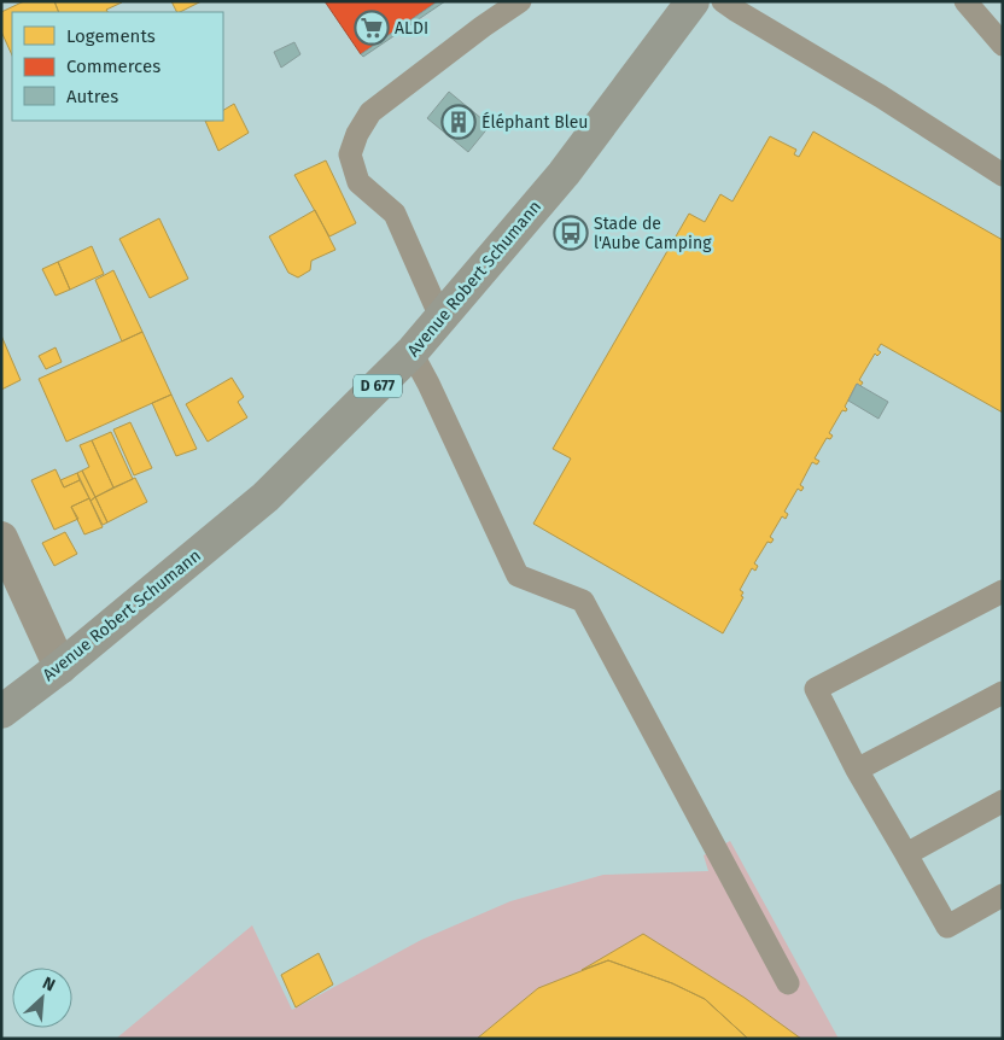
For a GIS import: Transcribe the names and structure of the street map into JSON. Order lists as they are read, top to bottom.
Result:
{
  "streets": {
    "main road": ["Avenue Robert Schumann", "D 677"]
  },
  "places": {
    "supermarket": ["ALDI"],
    "building": ["Éléphant Bleu"],
    "bus stop": ["Stade de l'Aube Camping"]
  },
  "legend": ["Logements", "Commerces", "Autres"],
  "north": "top right"
}
